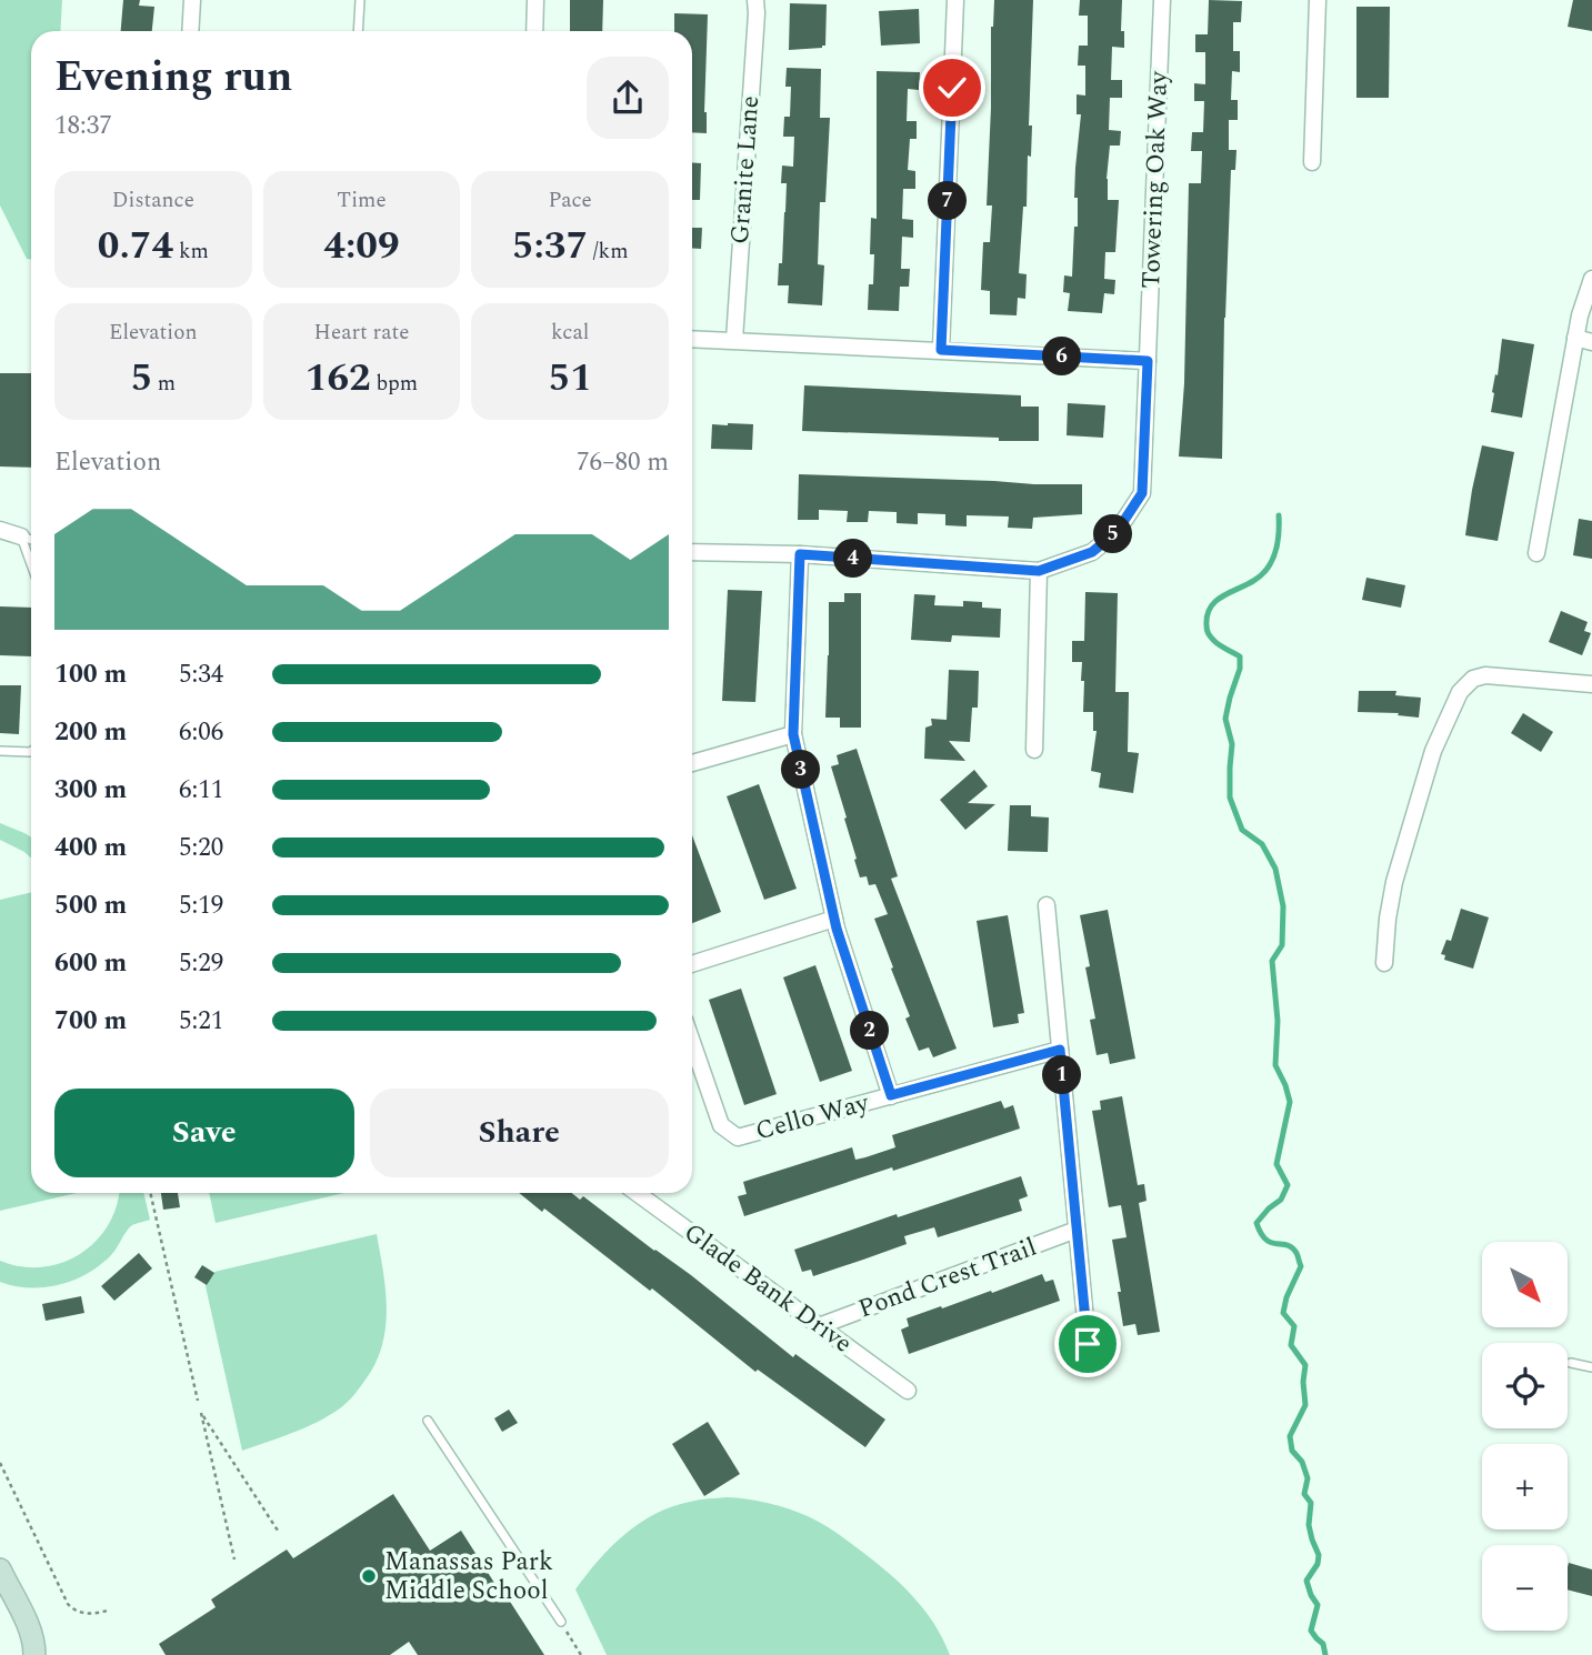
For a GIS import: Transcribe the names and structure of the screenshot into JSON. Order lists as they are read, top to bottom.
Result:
{
  "streets": {
    "street": [
      "Granite Lane",
      "Towering Oak Way",
      "Cello Way",
      "Pond Crest Trail",
      "Glade Bank Drive"
    ]
  },
  "crossings": [
    ["Pond Crest Trail", "Glade Bank Drive"]
  ],
  "places": ["Manassas Park Middle School"],
  "north": "bottom right",
  "page": {
    "heading": ["Evening run", "18:37"],
    "stats": [
      ["Distance", "0.74 km"],
      ["Time", "4:09"],
      ["Pace", "5:37 /km"],
      ["Elevation", "5 m"],
      ["Heart rate", "162 bpm"],
      ["kcal", "51"]
    ],
    "pins": [
      "7",
      "6",
      "5",
      "4",
      "3",
      "2",
      "1"
    ],
    "chart": ["Elevation", "76–80 m"],
    "list": [
      {
        "name": "100 m",
        "note": "5:34"
      },
      {
        "name": "200 m",
        "note": "6:06"
      },
      {
        "name": "300 m",
        "note": "6:11"
      },
      {
        "name": "400 m",
        "note": "5:20"
      },
      {
        "name": "500 m",
        "note": "5:19"
      },
      {
        "name": "600 m",
        "note": "5:29"
      },
      {
        "name": "700 m",
        "note": "5:21"
      }
    ],
    "buttons": ["Save", "Share"],
    "map_buttons": ["+", "−"]
  }
}
